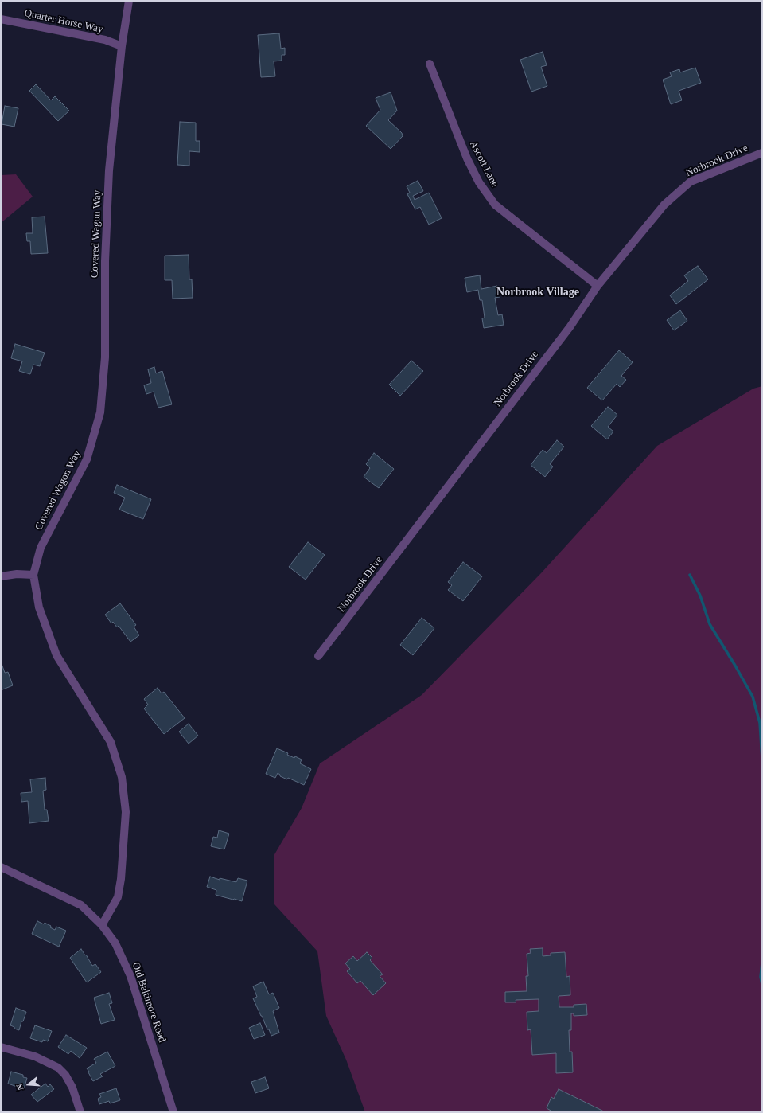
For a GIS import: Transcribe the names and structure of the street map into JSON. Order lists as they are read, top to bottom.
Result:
{
  "streets": {
    "street": [
      "Quarter Horse Way",
      "Norbrook Drive",
      "Ascott Lane",
      "Covered Wagon Way",
      "Old Baltimore Road"
    ]
  },
  "crossings": [
    ["Quarter Horse Way", "Covered Wagon Way"],
    ["Norbrook Drive", "Ascott Lane"],
    ["Covered Wagon Way", "Old Baltimore Road"]
  ],
  "districts": ["Norbrook Village"],
  "north": "left"
}
